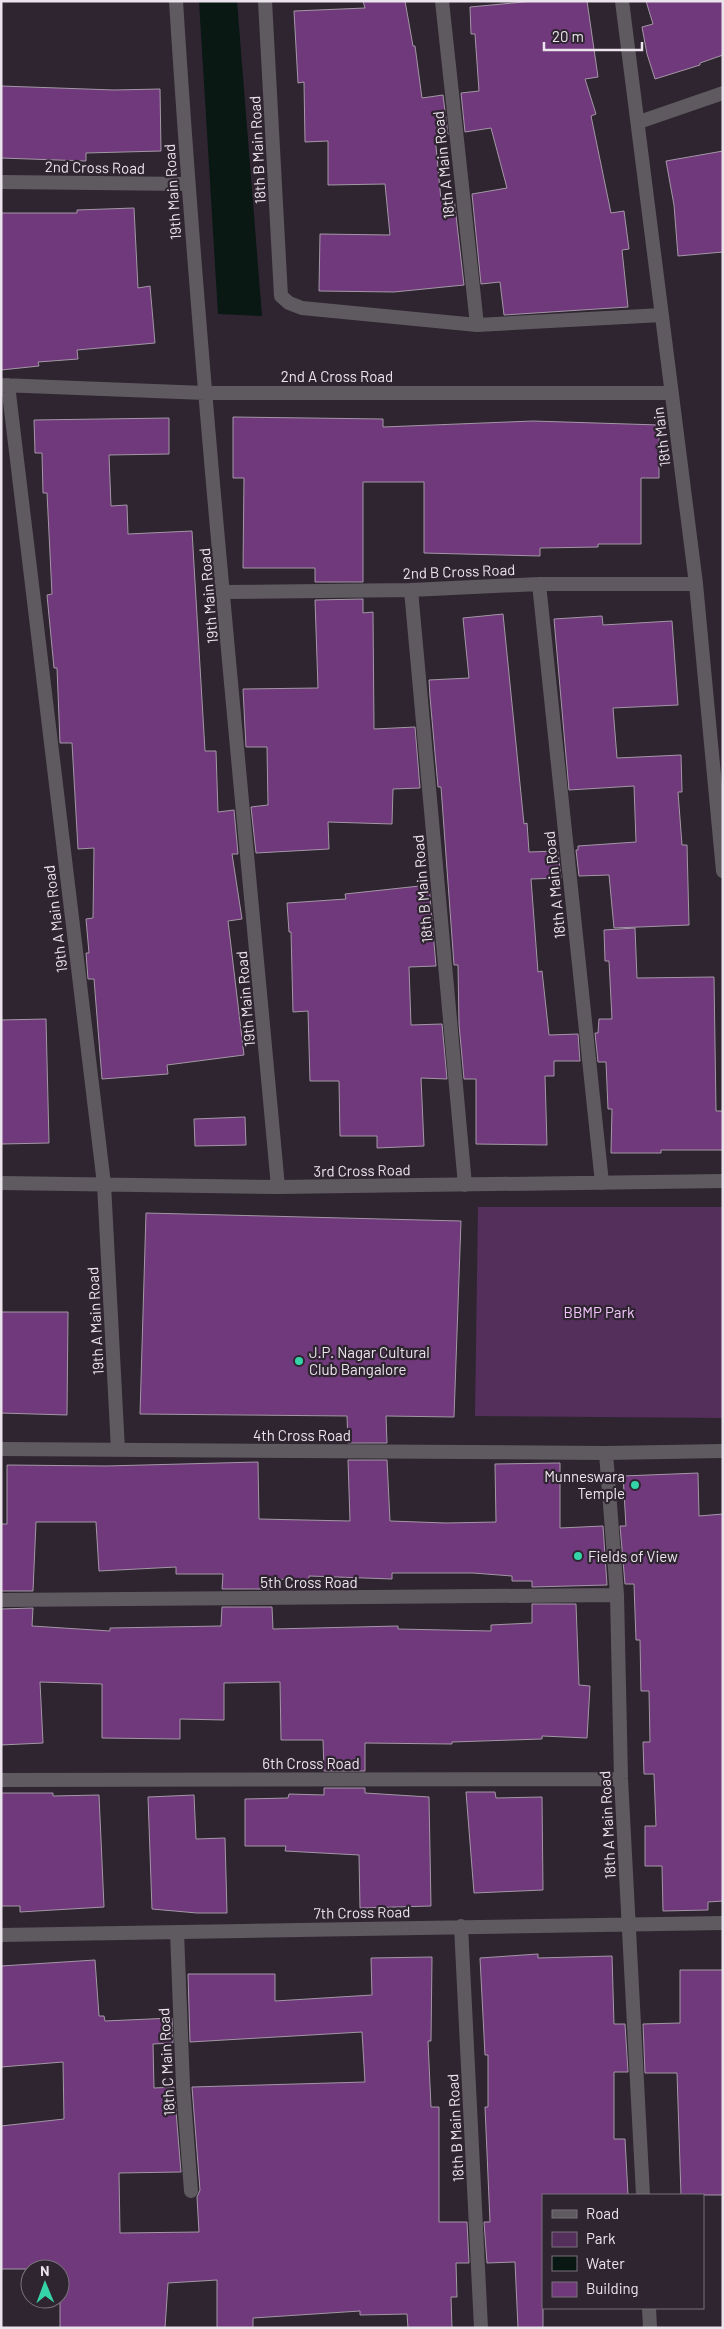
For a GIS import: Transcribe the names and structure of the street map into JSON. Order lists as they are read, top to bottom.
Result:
{
  "streets": {
    "street": [
      "18th B Main Road",
      "18th A Main Road",
      "2nd Cross Road",
      "19th Main Road",
      "2nd A Cross Road",
      "18th Main",
      "2nd B Cross Road",
      "19th A Main Road",
      "3rd Cross Road",
      "4th Cross Road",
      "5th Cross Road",
      "6th Cross Road",
      "7th Cross Road",
      "18th C Main Road"
    ]
  },
  "crossings": [
    ["18th B Main Road", "18th A Main Road"],
    ["18th B Main Road", "2nd B Cross Road"],
    ["18th B Main Road", "3rd Cross Road"],
    ["18th B Main Road", "7th Cross Road"],
    ["18th A Main Road", "2nd B Cross Road"],
    ["18th A Main Road", "3rd Cross Road"],
    ["18th A Main Road", "4th Cross Road"],
    ["18th A Main Road", "5th Cross Road"],
    ["18th A Main Road", "6th Cross Road"],
    ["18th A Main Road", "7th Cross Road"],
    ["2nd Cross Road", "19th Main Road"],
    ["19th Main Road", "2nd A Cross Road"],
    ["19th Main Road", "2nd B Cross Road"],
    ["19th Main Road", "3rd Cross Road"],
    ["2nd A Cross Road", "18th Main"],
    ["2nd A Cross Road", "19th A Main Road"],
    ["18th Main", "2nd B Cross Road"],
    ["19th A Main Road", "3rd Cross Road"],
    ["19th A Main Road", "4th Cross Road"],
    ["7th Cross Road", "18th C Main Road"]
  ],
  "parks": ["BBMP Park"],
  "places": ["J.P. Nagar Cultural Club Bangalore", "Munneswara Temple", "Fields of View"],
  "legend": [
    "Road",
    "Park",
    "Water",
    "Building"
  ],
  "scale_bar": "20 m",
  "north": "top"
}
